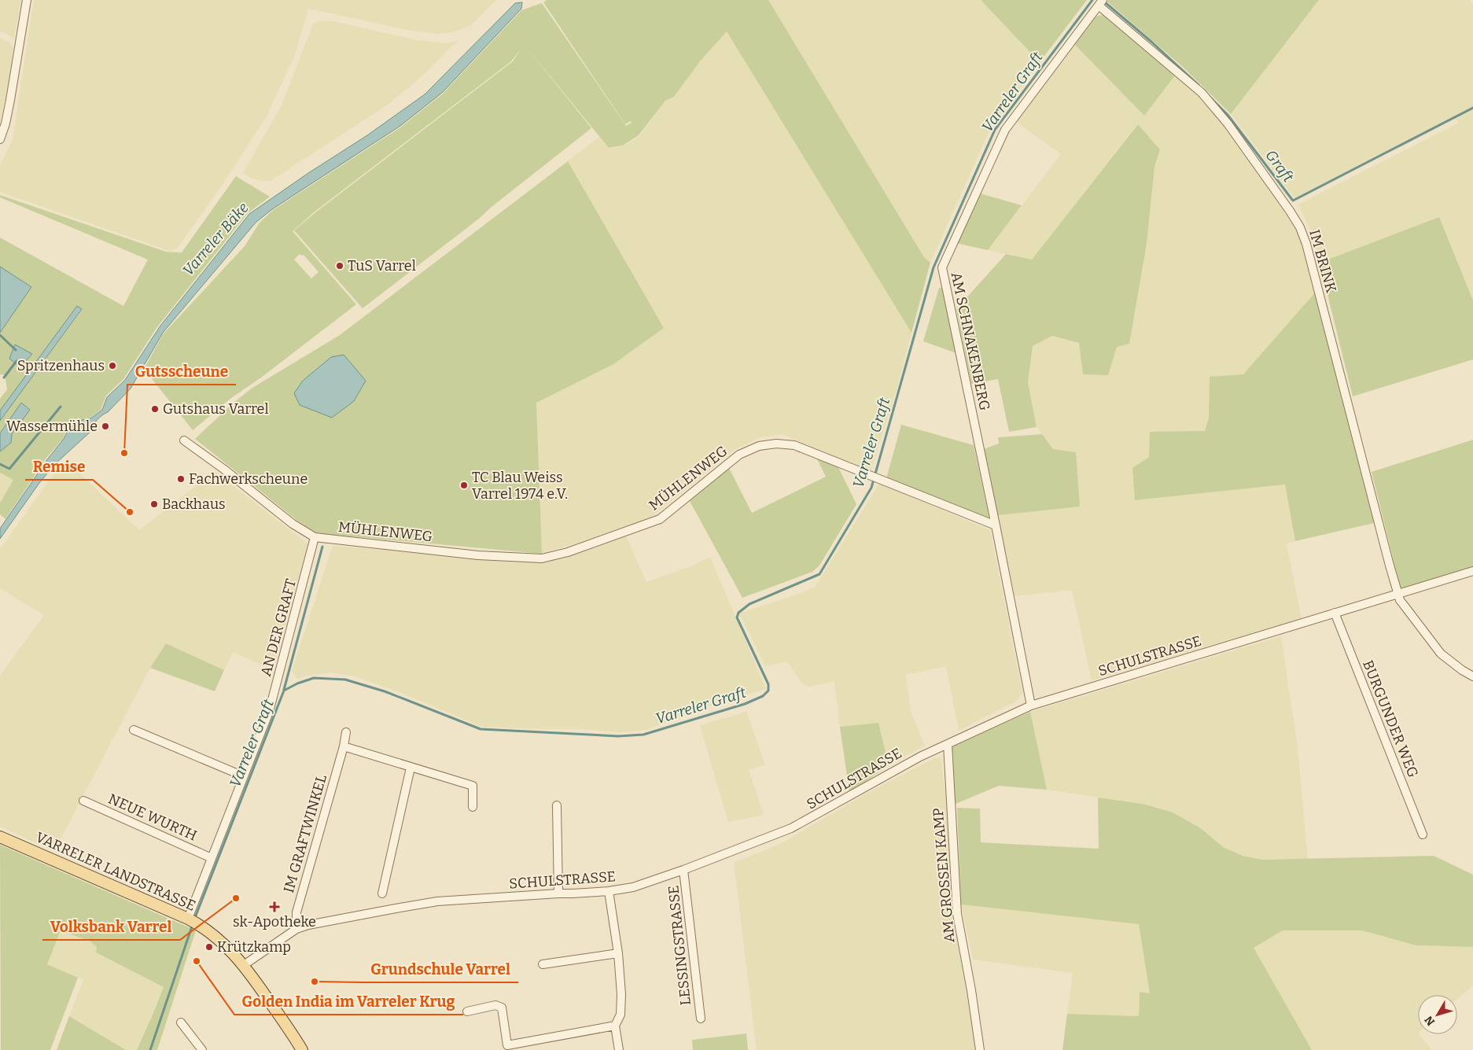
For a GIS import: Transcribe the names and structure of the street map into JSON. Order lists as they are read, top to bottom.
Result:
{
  "streets": {
    "main road": ["VARRELER LANDSTRASSE"],
    "street": [
      "IM BRINK",
      "AM SCHNAKENBERG",
      "MÜHLENWEG",
      "AN DER GRAFT",
      "SCHULSTRASSE",
      "BURGUNDER WEG",
      "NEUE WURTH",
      "IM GRAFTWINKEL",
      "AM GROSSEN KAMP",
      "LESSINGSTRASSE"
    ]
  },
  "crossings": [
    ["IM BRINK", "AM SCHNAKENBERG"],
    ["IM BRINK", "SCHULSTRASSE"],
    ["AM SCHNAKENBERG", "MÜHLENWEG"],
    ["AM SCHNAKENBERG", "SCHULSTRASSE"],
    ["MÜHLENWEG", "AN DER GRAFT"],
    ["AN DER GRAFT", "NEUE WURTH"],
    ["AN DER GRAFT", "VARRELER LANDSTRASSE"],
    ["SCHULSTRASSE", "BURGUNDER WEG"],
    ["SCHULSTRASSE", "IM GRAFTWINKEL"],
    ["SCHULSTRASSE", "VARRELER LANDSTRASSE"],
    ["SCHULSTRASSE", "AM GROSSEN KAMP"],
    ["SCHULSTRASSE", "LESSINGSTRASSE"]
  ],
  "water": ["Varreler Graft", "Graft", "Varreler Bäke"],
  "places": {
    "other": [
      "TuS Varrel",
      "Spritzenhaus",
      "Gutshaus Varrel",
      "Wassermühle",
      "Gutsscheune",
      "Fachwerkscheune",
      "TC Blau Weiss Varrel 1974 e.V.",
      "Backhaus",
      "Remise",
      "Volksbank Varrel",
      "Krützkamp",
      "Golden India im Varreler Krug",
      "Grundschule Varrel"
    ],
    "health": ["sk-Apotheke"]
  },
  "north": "bottom left"
}
